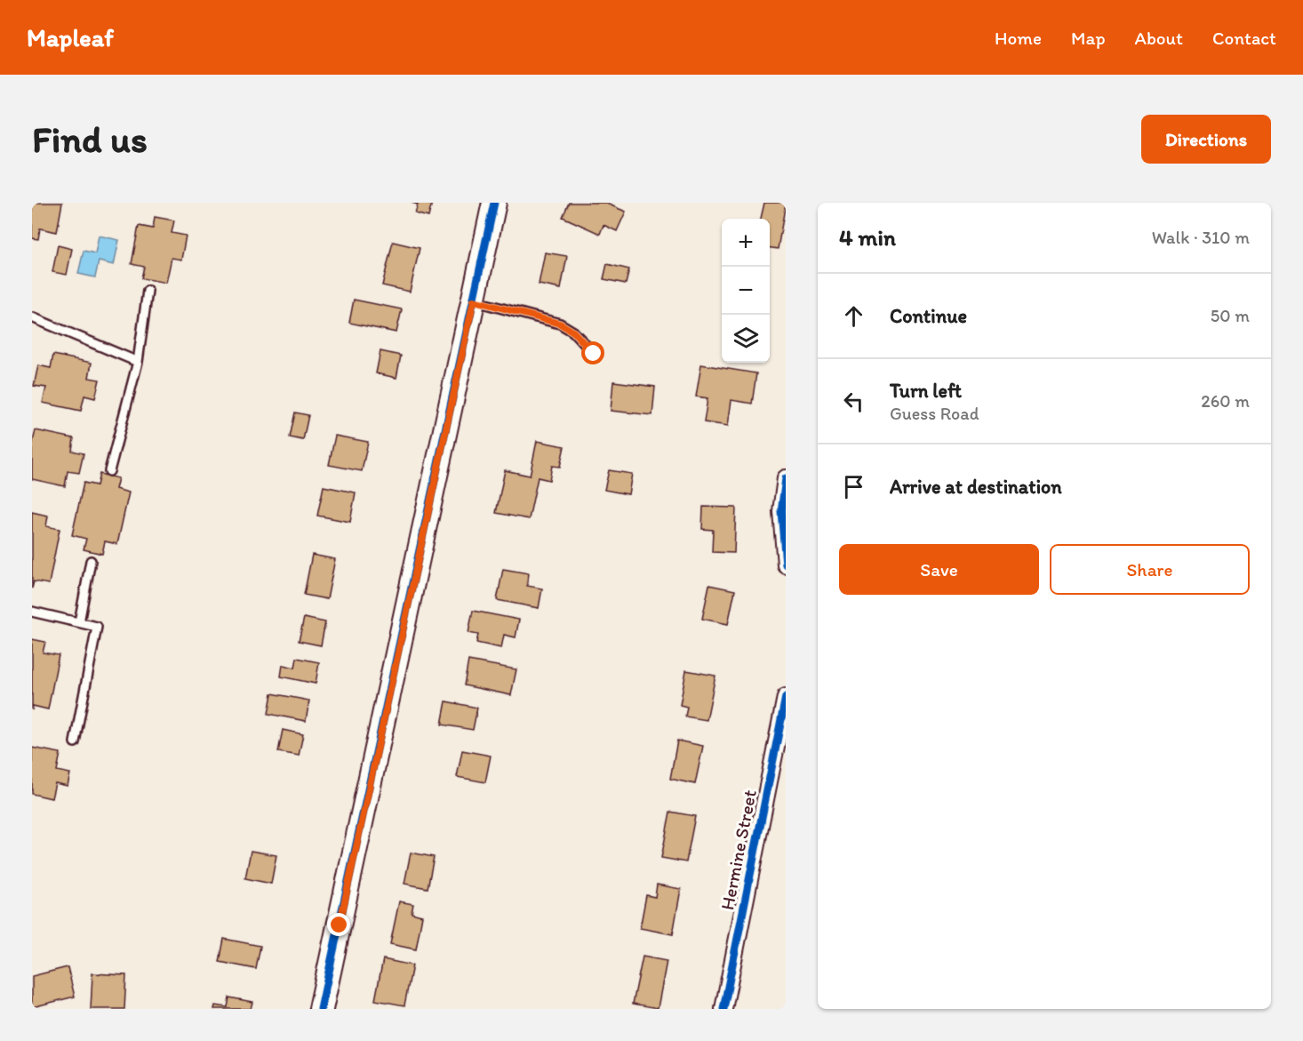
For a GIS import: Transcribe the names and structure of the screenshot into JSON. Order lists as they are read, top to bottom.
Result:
{
  "streets": {
    "street": ["Hermine Street"]
  },
  "page": {
    "header": "Mapleaf",
    "nav": [
      "Home",
      "Map",
      "About",
      "Contact"
    ],
    "buttons": [
      "Directions",
      ["Save", "Share"]
    ],
    "title": "Find us",
    "heading": ["4 min", "Walk · 310 m"],
    "map_buttons": ["+", "−"],
    "list": [
      ["Continue", "50 m"],
      ["Turn left", "Guess Road", "260 m"],
      "Arrive at destination"
    ]
  }
}
